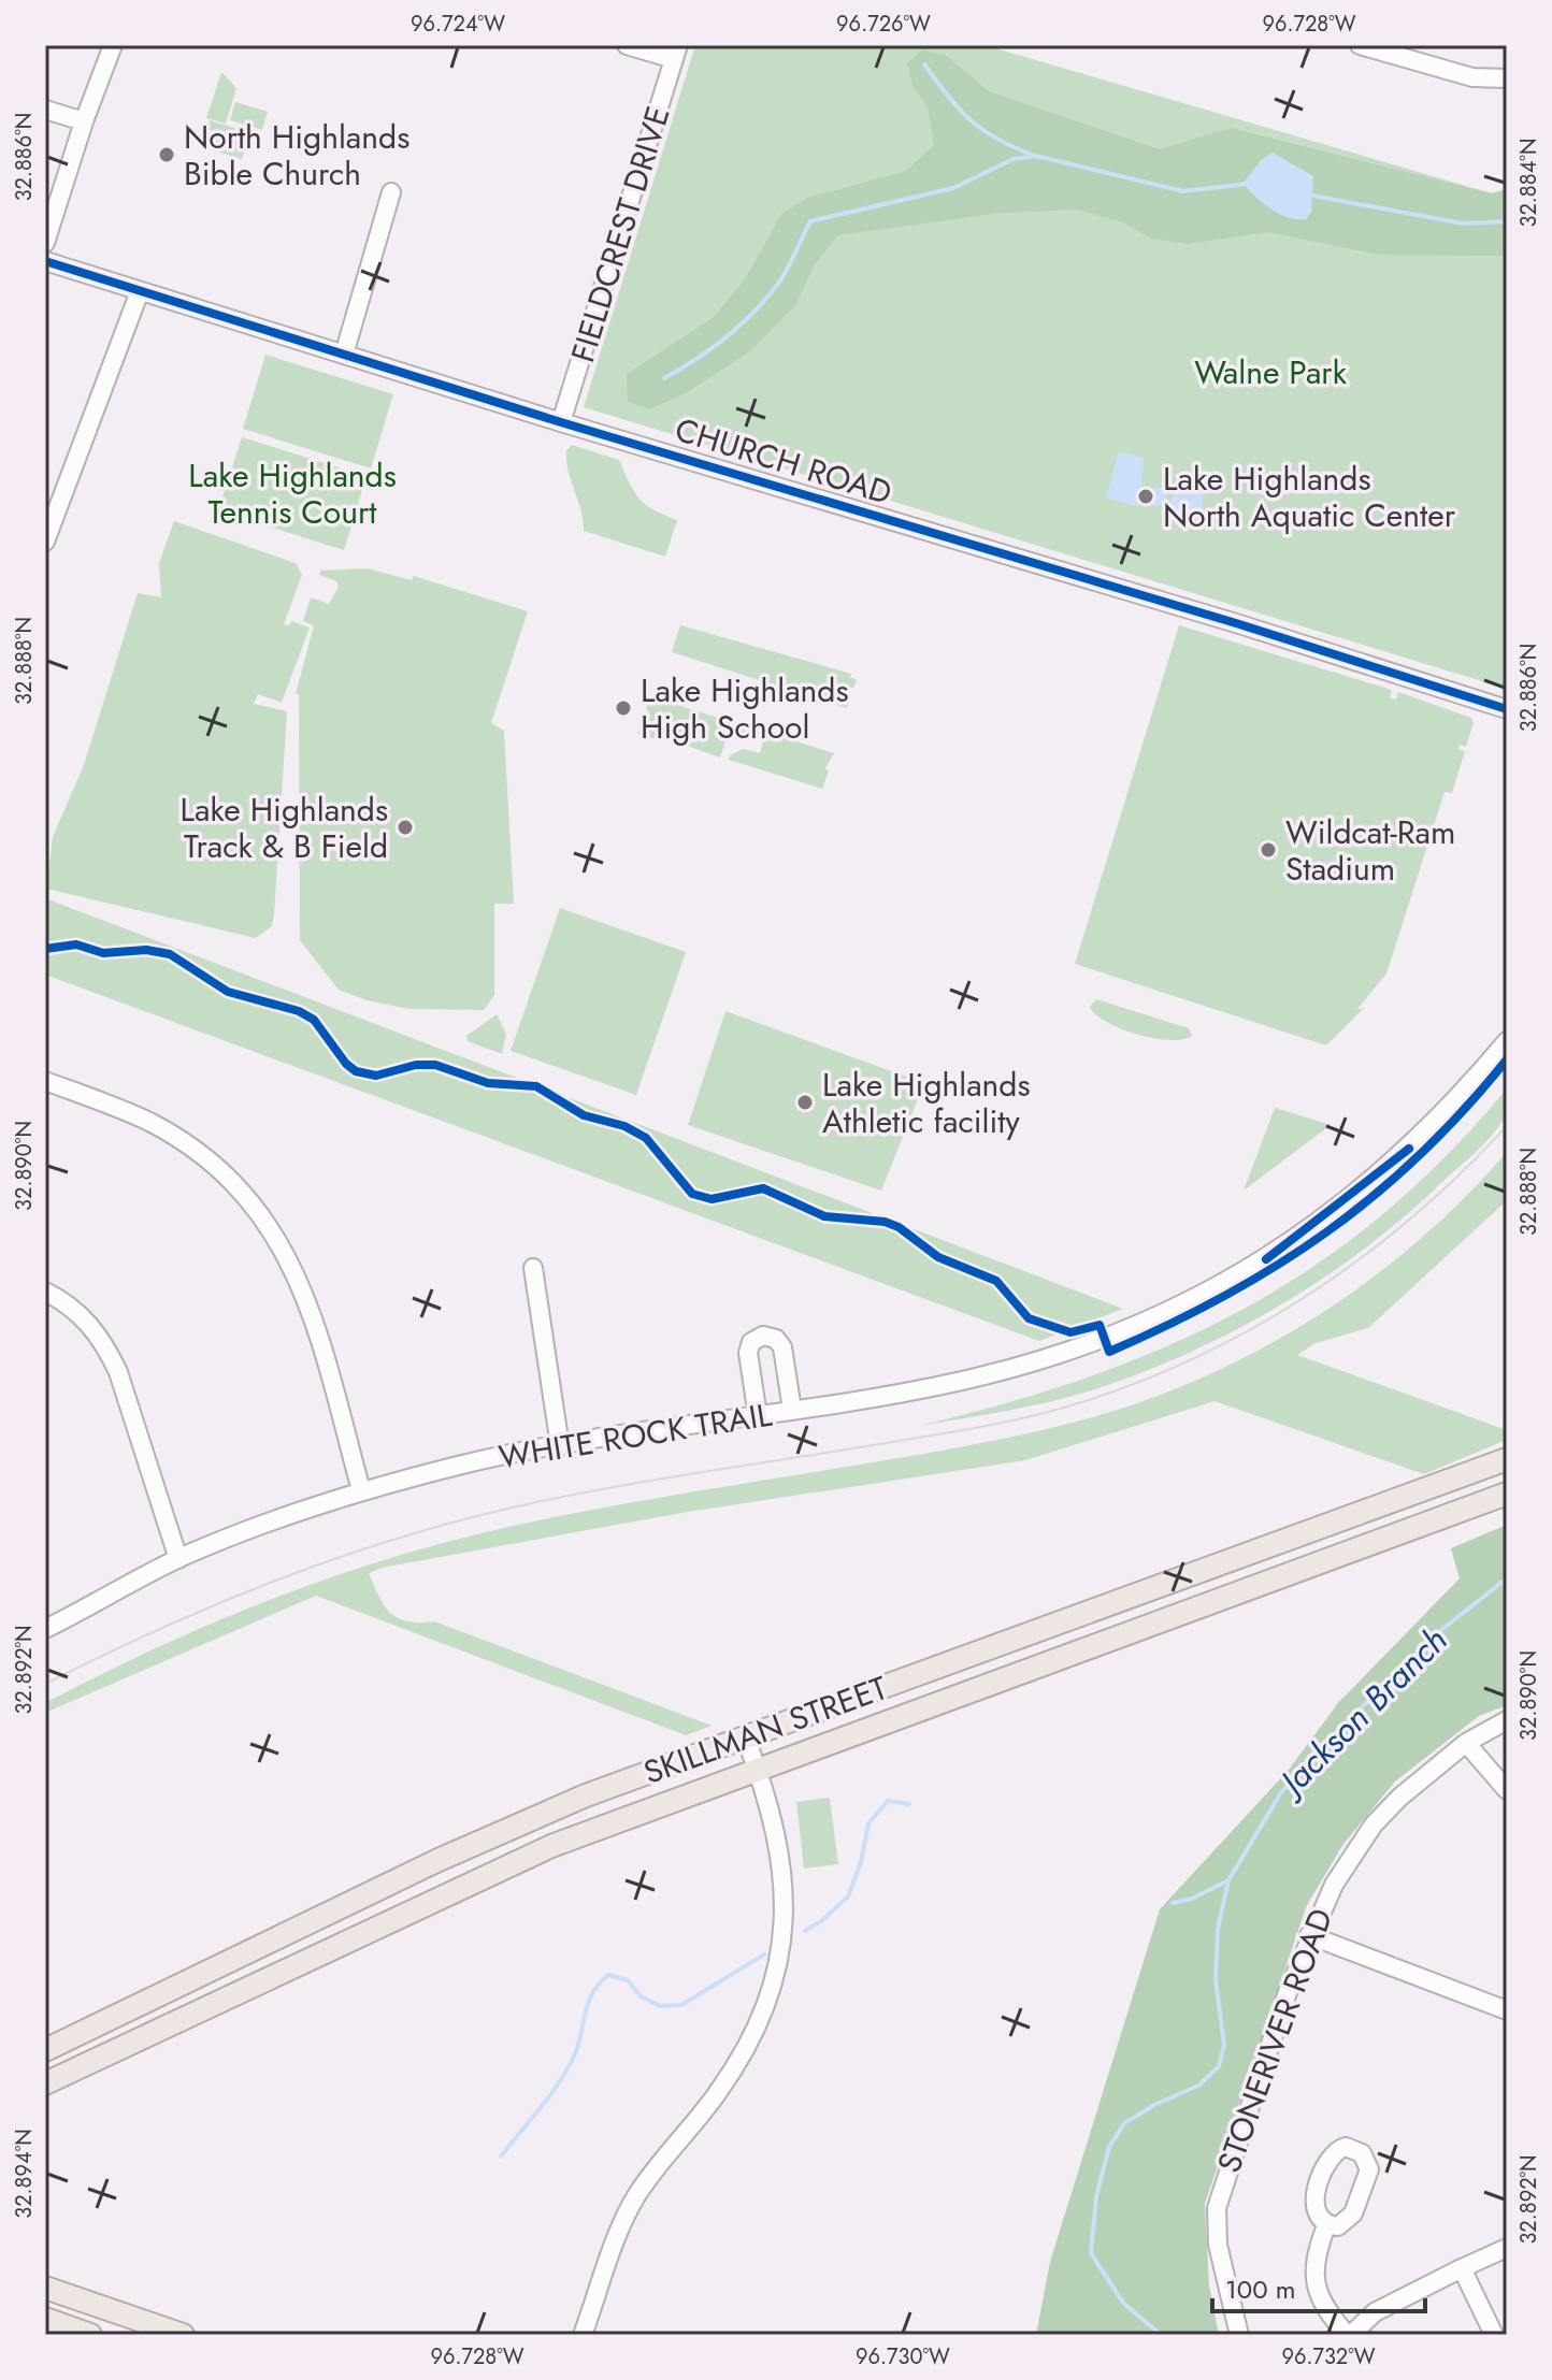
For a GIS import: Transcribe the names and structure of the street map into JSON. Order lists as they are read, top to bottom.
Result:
{
  "streets": {
    "main road": ["SKILLMAN STREET"],
    "street": [
      "FIELDCREST DRIVE",
      "CHURCH ROAD",
      "WHITE ROCK TRAIL",
      "STONERIVER ROAD"
    ]
  },
  "crossings": [
    ["FIELDCREST DRIVE", "CHURCH ROAD"]
  ],
  "water": ["Jackson Branch"],
  "parks": ["Walne Park", "Lake Highlands Tennis Court"],
  "places": [
    "North Highlands Bible Church",
    "Lake Highlands North Aquatic Center",
    "Lake Highlands High School",
    "Lake Highlands Track & B Field",
    "Wildcat-Ram Stadium",
    "Lake Highlands Athletic facility"
  ],
  "scale_bar": "100 m",
  "coordinates": [
    "96.724°W",
    "96.726°W",
    "96.728°W",
    "32.886°N",
    "32.884°N",
    "32.888°N",
    "32.890°N",
    "32.892°N",
    "32.894°N",
    "96.730°W",
    "96.732°W"
  ]
}
